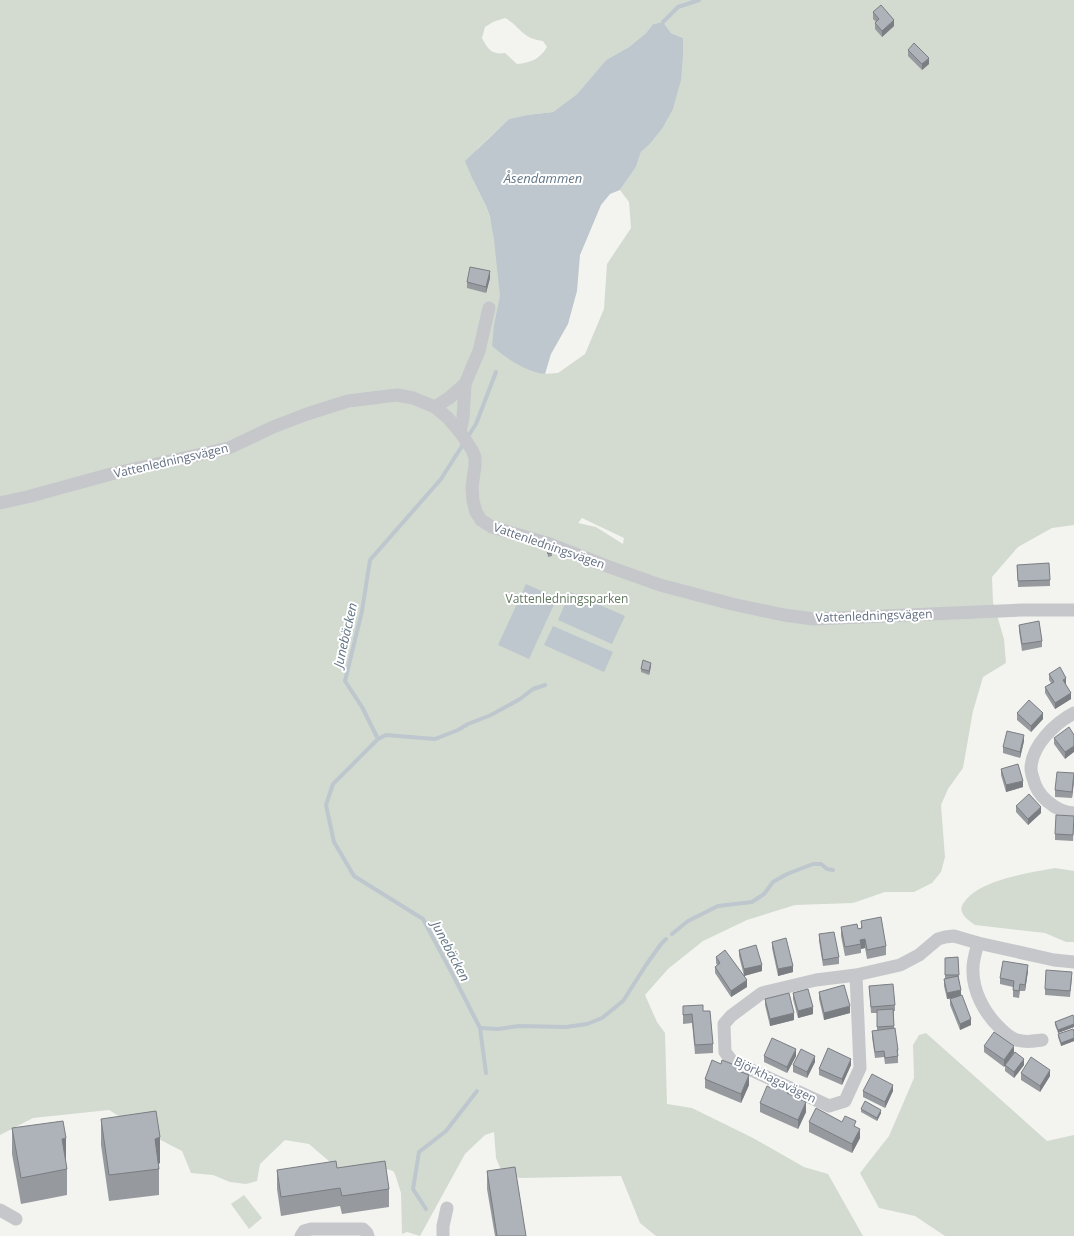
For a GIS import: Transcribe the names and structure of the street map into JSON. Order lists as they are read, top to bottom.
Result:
{
  "streets": {
    "street": ["Vattenledningsvägen", "Björkhagavägen"]
  },
  "water": ["Åsendammen", "Junebäcken"],
  "parks": ["Vattenledningsparken"]
}
